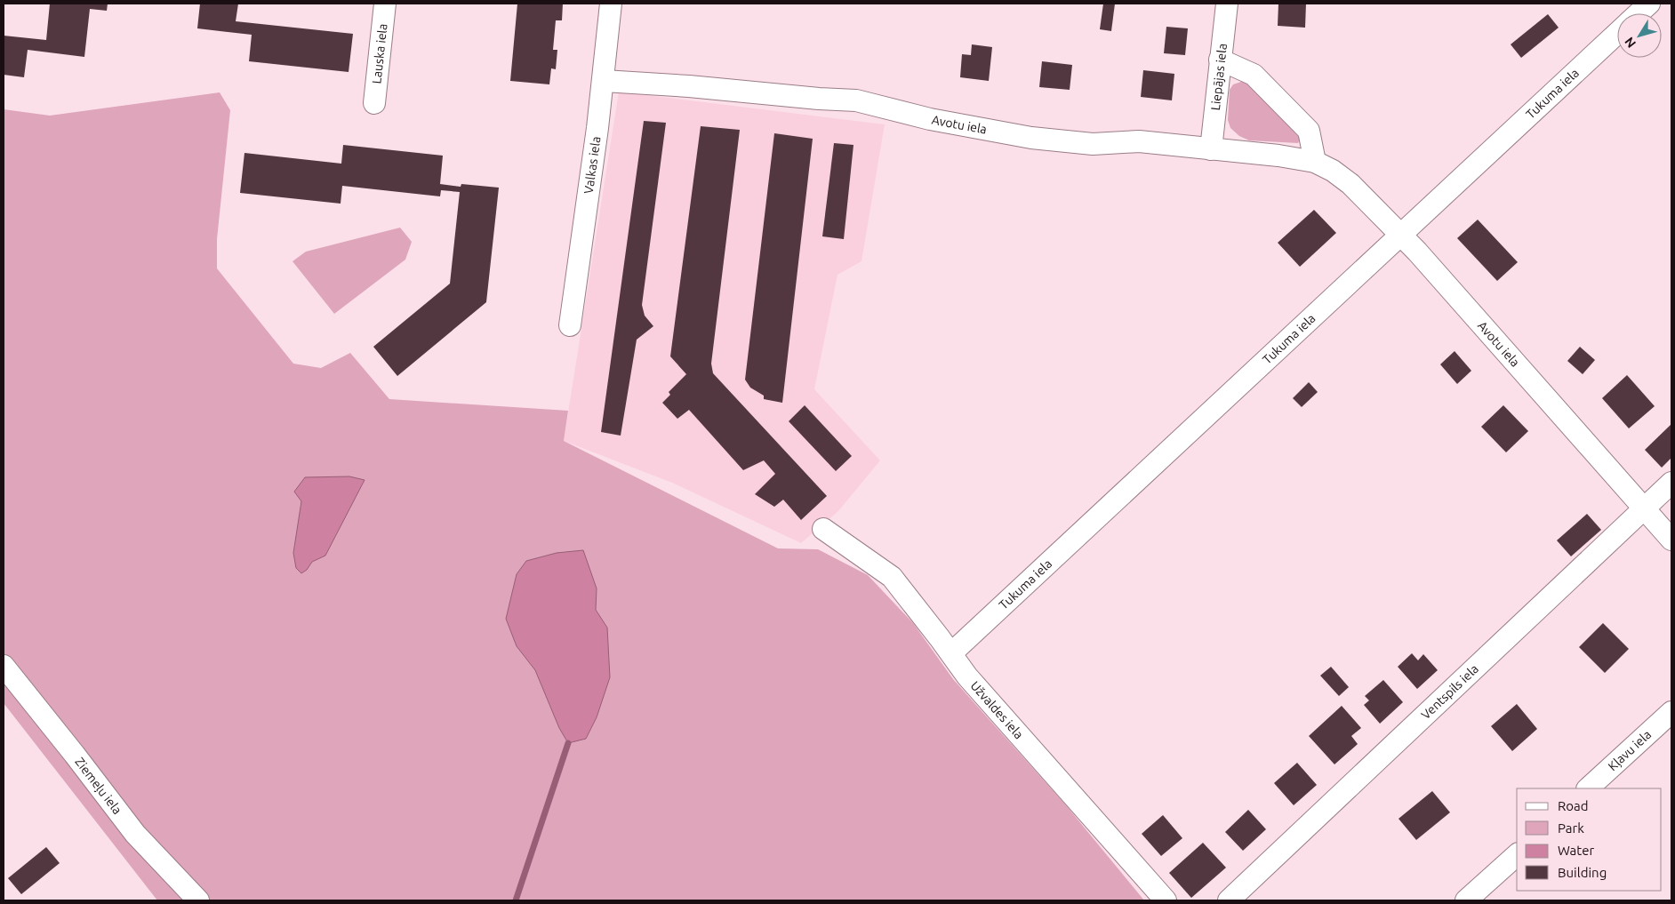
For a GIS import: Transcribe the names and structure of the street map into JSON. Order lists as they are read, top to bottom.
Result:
{
  "streets": {
    "street": [
      "Lauska iela",
      "Liepājas iela",
      "Tukuma iela",
      "Avotu iela",
      "Valkas iela",
      "Ventspils iela",
      "Užvaldes iela",
      "Kļavu iela",
      "Ziemeļu iela"
    ]
  },
  "crossings": [
    ["Liepājas iela", "Avotu iela"],
    ["Tukuma iela", "Avotu iela"],
    ["Tukuma iela", "Užvaldes iela"],
    ["Avotu iela", "Valkas iela"],
    ["Avotu iela", "Ventspils iela"]
  ],
  "legend": [
    "Road",
    "Park",
    "Water",
    "Building"
  ],
  "north": "bottom left"
}
